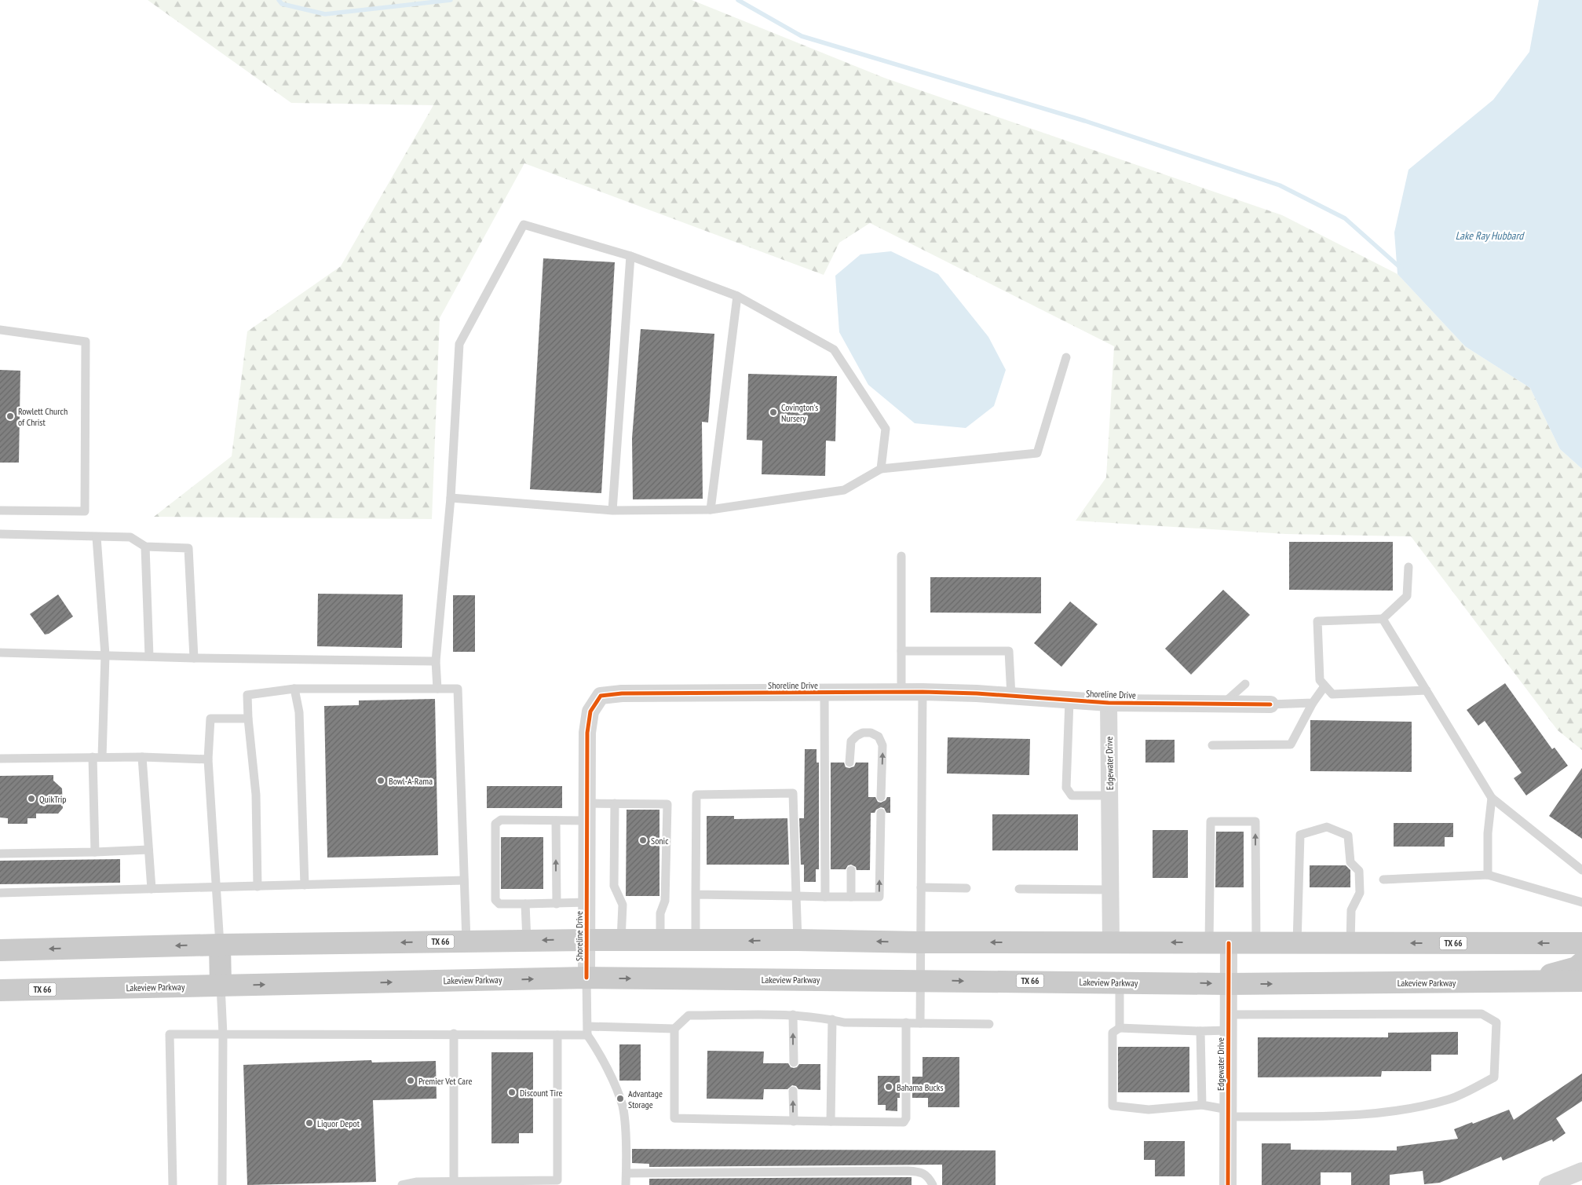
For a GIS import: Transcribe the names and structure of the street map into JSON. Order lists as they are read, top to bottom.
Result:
{
  "streets": {
    "main road": ["TX 66", "Lakeview Parkway"],
    "street": ["Shoreline Drive", "Edgewater Drive"]
  },
  "crossings": [
    ["Shoreline Drive", "Edgewater Drive"],
    ["Shoreline Drive", "TX 66"],
    ["Shoreline Drive", "Lakeview Parkway"],
    ["Edgewater Drive", "TX 66"],
    ["Edgewater Drive", "Lakeview Parkway"]
  ],
  "water": ["Lake Ray Hubbard"],
  "places": [
    "Covington's Nursery",
    "Rowlett Church of Christ",
    "Bowl-A-Rama",
    "QuikTrip",
    "Sonic",
    "Premier Vet Care",
    "Bahama Bucks",
    "Discount Tire",
    "Advantage Storage",
    "Liquor Depot"
  ]
}
